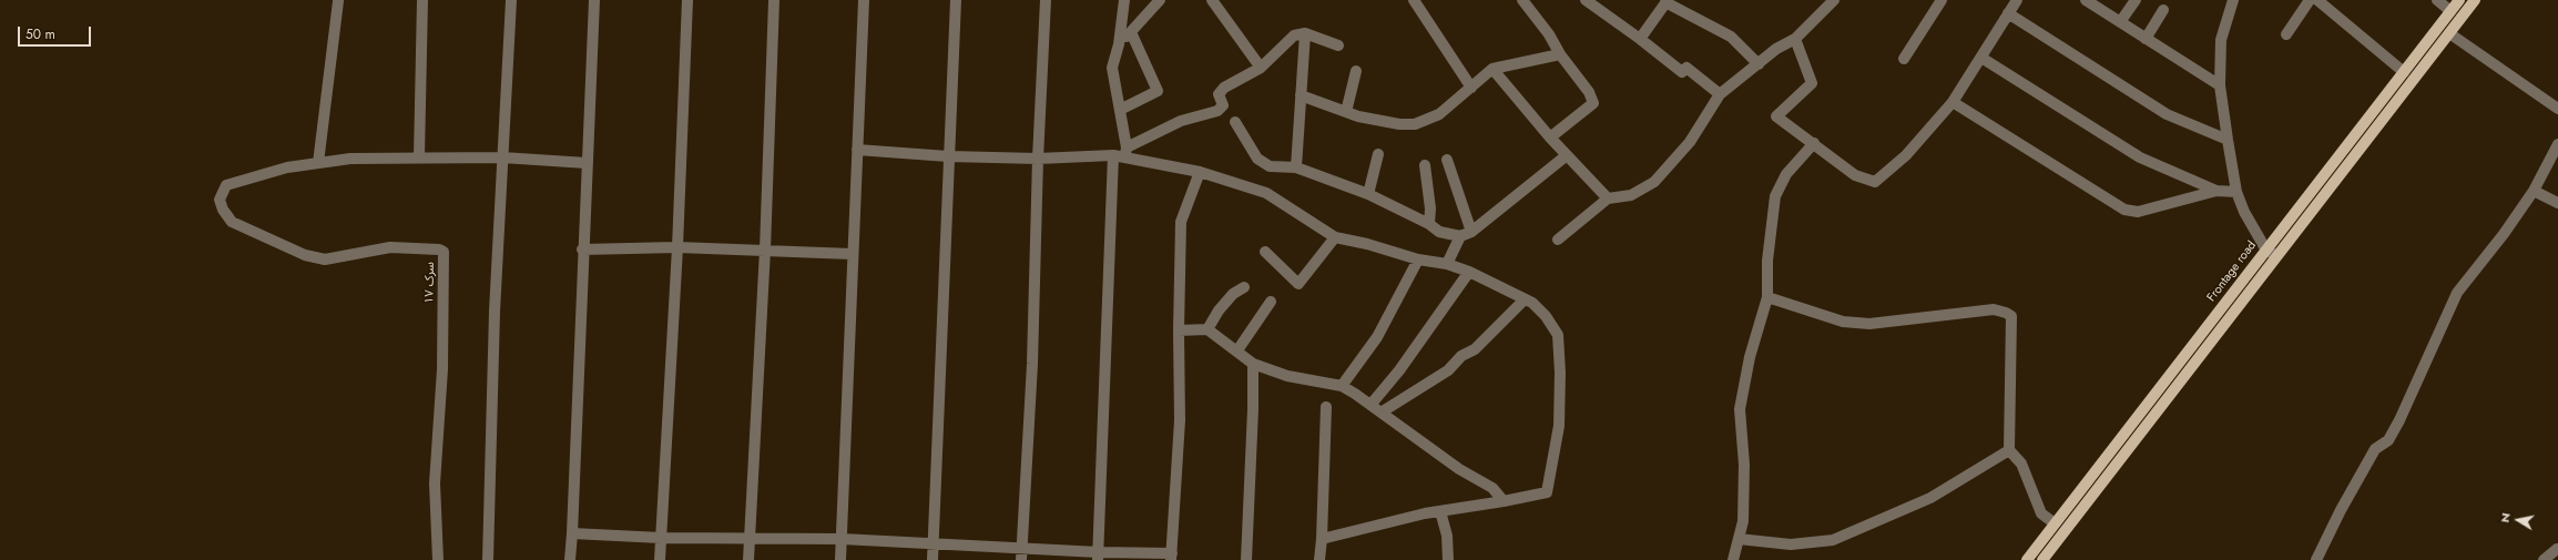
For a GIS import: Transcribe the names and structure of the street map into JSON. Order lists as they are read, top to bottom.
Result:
{
  "streets": {
    "main road": ["Frontage road"],
    "street": ["سرک ۱۷"]
  },
  "scale_bar": "50 m",
  "north": "left"
}
